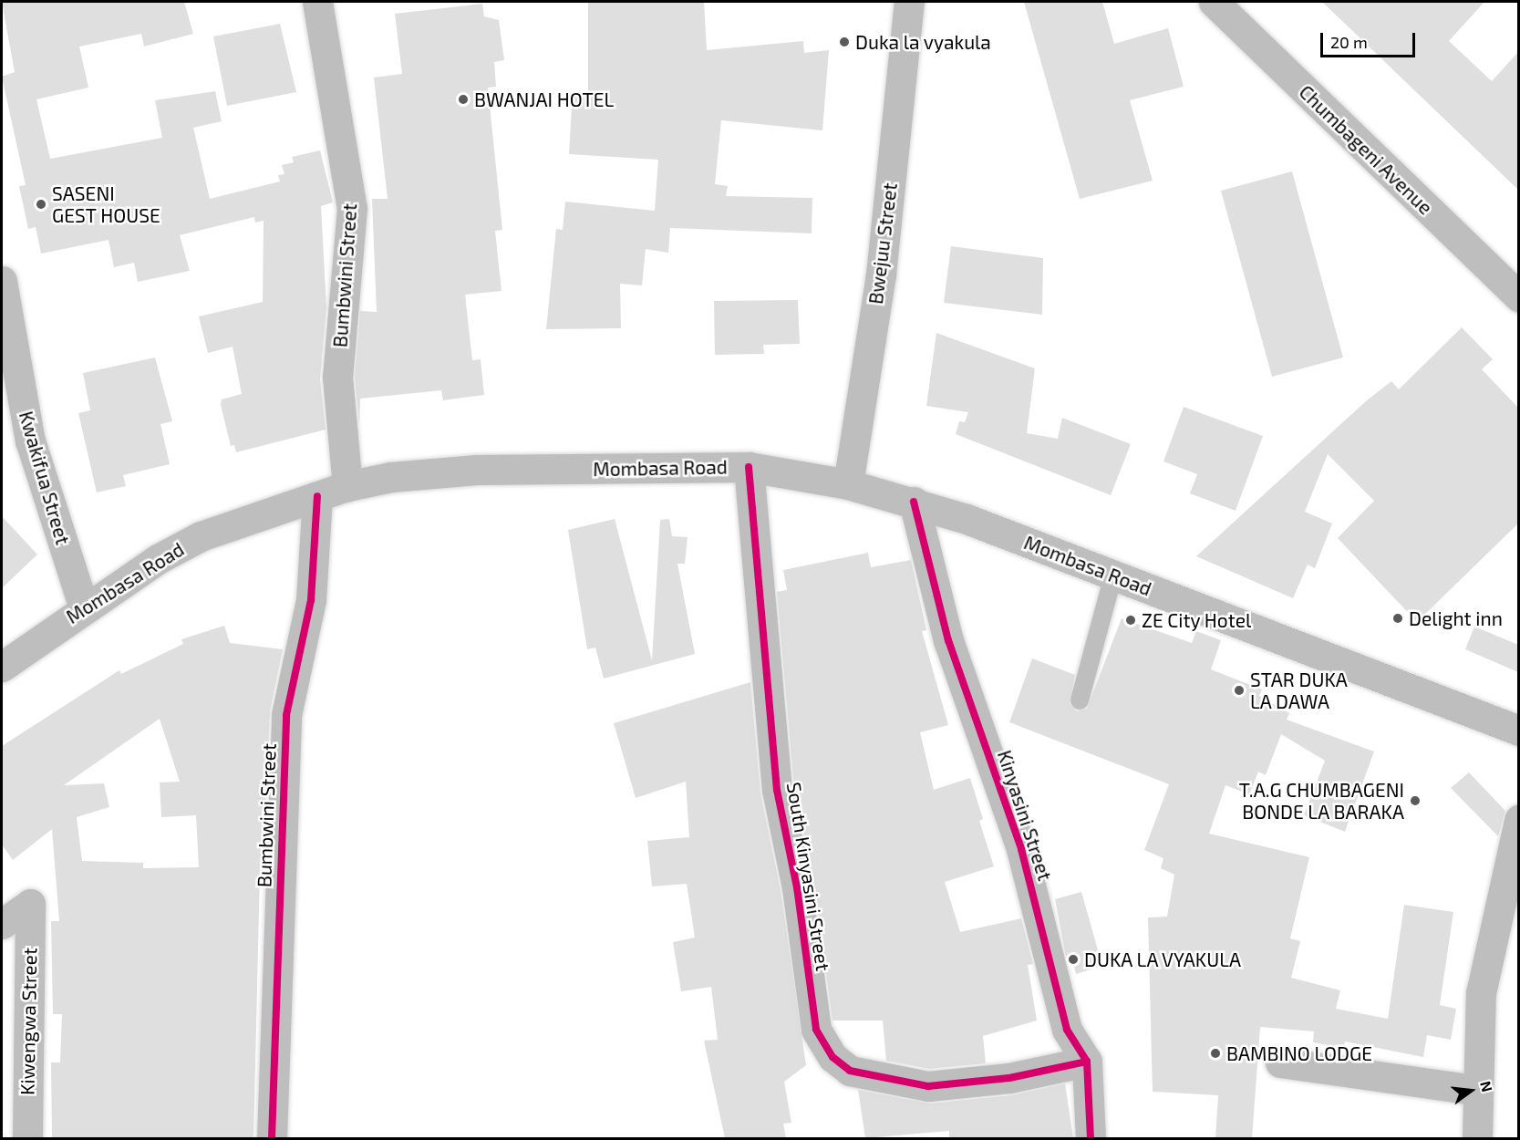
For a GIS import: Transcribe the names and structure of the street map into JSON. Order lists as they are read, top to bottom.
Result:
{
  "streets": {
    "main road": [
      "Chumbageni Avenue",
      "Bwejuu Street",
      "Bumbwini Street",
      "Mombasa Road",
      "Kwakifua Street",
      "Kinyasini Street",
      "South Kinyasini Street",
      "Kiwengwa Street"
    ]
  },
  "crossings": [
    ["Bwejuu Street", "Mombasa Road"],
    ["Bumbwini Street", "Mombasa Road"],
    ["Mombasa Road", "Kwakifua Street"],
    ["Mombasa Road", "Kinyasini Street"],
    ["Mombasa Road", "South Kinyasini Street"],
    ["Kinyasini Street", "South Kinyasini Street"]
  ],
  "places": [
    "Duka la vyakula",
    "BWANJAI HOTEL",
    "SASENI GEST HOUSE",
    "Delight inn",
    "ZE City Hotel",
    "STAR DUKA LA DAWA",
    "T.A.G CHUMBAGENI BONDE LA BARAKA",
    "DUKA LA VYAKULA",
    "BAMBINO LODGE"
  ],
  "scale_bar": "20 m",
  "north": "right"
}
